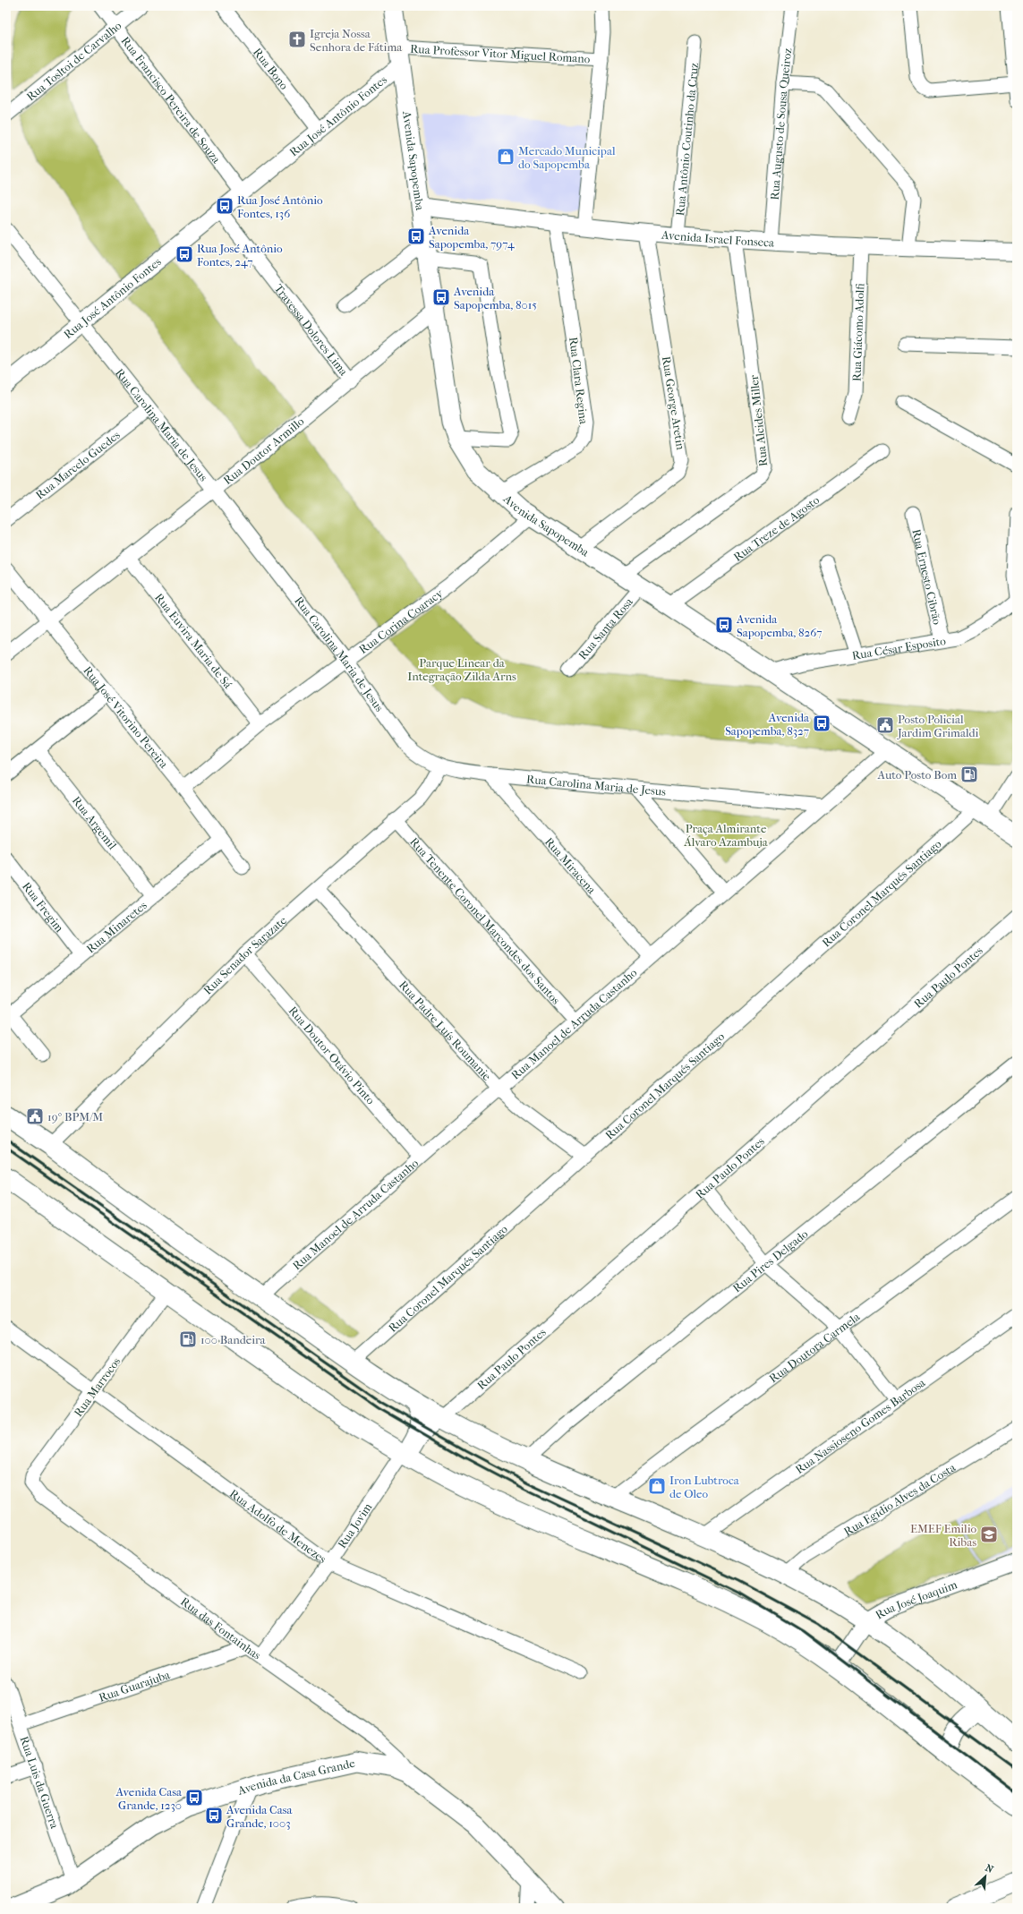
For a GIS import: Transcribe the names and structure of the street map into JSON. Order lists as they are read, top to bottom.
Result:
{
  "streets": {
    "main road": ["Avenida Sapopemba", "Avenida da Casa Grande"],
    "street": [
      "Rua Professor Vitor Miguel Romano",
      "Rua Tosltoi de Carvalho",
      "Rua Bono",
      "Rua Francisco Pereira de Souza",
      "Rua José Antônio Fontes",
      "Rua Augusto de Sousa Queiroz",
      "Rua Antônio Coutinho da Cruz",
      "Avenida Israel Fonseca",
      "Travessa Dolores Lima",
      "Rua Giácomo Adolfi",
      "Rua Clara Regina",
      "Rua George Aretin",
      "Rua Alcides Miller",
      "Rua Carolina Maria de Jesus",
      "Rua Doutor Armillo",
      "Rua Marcelo Guedes",
      "Rua Treze de Agosto",
      "Rua Ernesto Cibrão",
      "Rua Corina Coaracy",
      "Rua Santa Rosa",
      "Rua Euvira Maria de Sá",
      "Rua César Esposito",
      "Rua José Vitorino Pereira",
      "Rua Argemil",
      "Rua Miracena",
      "Rua Coronel Marqués Santiago",
      "Rua Fregim",
      "Rua Tenente Coronel Marcondes dos Santos",
      "Rua Minaretes",
      "Rua Senador Sarazate",
      "Rua Paulo Pontes",
      "Rua Manoel de Arruda Castanho",
      "Rua Padre Luís Roumanie",
      "Rua Doutor Otávio Pinto",
      "Rua Pires Delgado",
      "Rua Doutora Carmela",
      "Rua Marrocos",
      "Rua Nassioseno Gomes Barbosa",
      "Rua Egídio Alves da Costa",
      "Rua Jovim",
      "Rua Adolfo de Menezes",
      "Rua José Joaquim",
      "Rua das Fontainhas",
      "Rua Guarajuba",
      "Rua Luis da Guerra"
    ]
  },
  "crossings": [
    ["Rua Professor Vitor Miguel Romano", "Rua José Antônio Fontes"],
    ["Rua Professor Vitor Miguel Romano", "Avenida Sapopemba"],
    ["Rua Tosltoi de Carvalho", "Rua Francisco Pereira de Souza"],
    ["Rua Bono", "Rua José Antônio Fontes"],
    ["Rua Francisco Pereira de Souza", "Rua José Antônio Fontes"],
    ["Rua José Antônio Fontes", "Avenida Sapopemba"],
    ["Rua José Antônio Fontes", "Travessa Dolores Lima"],
    ["Rua José Antônio Fontes", "Rua Carolina Maria de Jesus"],
    ["Rua Augusto de Sousa Queiroz", "Avenida Israel Fonseca"],
    ["Rua Antônio Coutinho da Cruz", "Avenida Israel Fonseca"],
    ["Avenida Sapopemba", "Avenida Israel Fonseca"],
    ["Avenida Sapopemba", "Rua Clara Regina"],
    ["Avenida Sapopemba", "Rua George Aretin"],
    ["Avenida Sapopemba", "Rua Alcides Miller"],
    ["Avenida Sapopemba", "Rua Doutor Armillo"],
    ["Avenida Sapopemba", "Rua Treze de Agosto"],
    ["Avenida Sapopemba", "Rua Corina Coaracy"],
    ["Avenida Sapopemba", "Rua Santa Rosa"],
    ["Avenida Sapopemba", "Rua César Esposito"],
    ["Avenida Sapopemba", "Rua Coronel Marqués Santiago"],
    ["Avenida Sapopemba", "Rua Manoel de Arruda Castanho"],
    ["Avenida Israel Fonseca", "Rua Giácomo Adolfi"],
    ["Avenida Israel Fonseca", "Rua Clara Regina"],
    ["Avenida Israel Fonseca", "Rua George Aretin"],
    ["Avenida Israel Fonseca", "Rua Alcides Miller"],
    ["Travessa Dolores Lima", "Rua Doutor Armillo"],
    ["Rua Carolina Maria de Jesus", "Rua Doutor Armillo"],
    ["Rua Carolina Maria de Jesus", "Rua Marcelo Guedes"],
    ["Rua Carolina Maria de Jesus", "Rua Corina Coaracy"],
    ["Rua Carolina Maria de Jesus", "Rua Miracena"],
    ["Rua Carolina Maria de Jesus", "Rua Senador Sarazate"],
    ["Rua Carolina Maria de Jesus", "Rua Manoel de Arruda Castanho"],
    ["Rua Doutor Armillo", "Rua Euvira Maria de Sá"],
    ["Rua Doutor Armillo", "Rua José Vitorino Pereira"],
    ["Rua Ernesto Cibrão", "Rua César Esposito"],
    ["Rua Corina Coaracy", "Rua Euvira Maria de Sá"],
    ["Rua Corina Coaracy", "Rua José Vitorino Pereira"],
    ["Rua José Vitorino Pereira", "Rua Minaretes"],
    ["Rua Argemil", "Rua Minaretes"],
    ["Rua Miracena", "Rua Manoel de Arruda Castanho"],
    ["Rua Coronel Marqués Santiago", "Rua Padre Luís Roumanie"],
    ["Rua Fregim", "Rua Minaretes"],
    ["Rua Tenente Coronel Marcondes dos Santos", "Rua Senador Sarazate"],
    ["Rua Tenente Coronel Marcondes dos Santos", "Rua Manoel de Arruda Castanho"],
    ["Rua Senador Sarazate", "Rua Padre Luís Roumanie"],
    ["Rua Senador Sarazate", "Rua Doutor Otávio Pinto"],
    ["Rua Paulo Pontes", "Rua Jovim"],
    ["Rua Manoel de Arruda Castanho", "Rua Padre Luís Roumanie"],
    ["Rua Manoel de Arruda Castanho", "Rua Doutor Otávio Pinto"],
    ["Rua Marrocos", "Rua Adolfo de Menezes"],
    ["Rua Marrocos", "Rua das Fontainhas"],
    ["Rua Jovim", "Rua Adolfo de Menezes"],
    ["Rua Jovim", "Rua das Fontainhas"],
    ["Rua das Fontainhas", "Rua Guarajuba"],
    ["Rua das Fontainhas", "Avenida da Casa Grande"],
    ["Rua Guarajuba", "Rua Luis da Guerra"],
    ["Avenida da Casa Grande", "Rua Luis da Guerra"]
  ],
  "parks": ["Parque Linear da Integração Zilda Arns", "Praça Almirante Álvaro Azambuja"],
  "places": {
    "church": ["Igreja Nossa Senhora de Fátima"],
    "shop": ["Mercado Municipal do Sapopemba", "Iron Lubtroca de Oleo"],
    "bus stop": [
      "Rua José Antônio Fontes, 136",
      "Avenida Sapopemba, 7974",
      "Rua José Antônio Fontes, 247",
      "Avenida Sapopemba, 8015",
      "Avenida Sapopemba, 8267",
      "Avenida Sapopemba, 8327",
      "Avenida Casa Grande, 1230",
      "Avenida Casa Grande, 1003"
    ],
    "public building": ["Posto Policial Jardim Grimaldi", "19º BPM/M"],
    "fuel station": ["Auto Posto Bom", "100 Bandeira"],
    "school or university": ["EMEF Emilio Ribas"]
  },
  "north": "top right"
}
